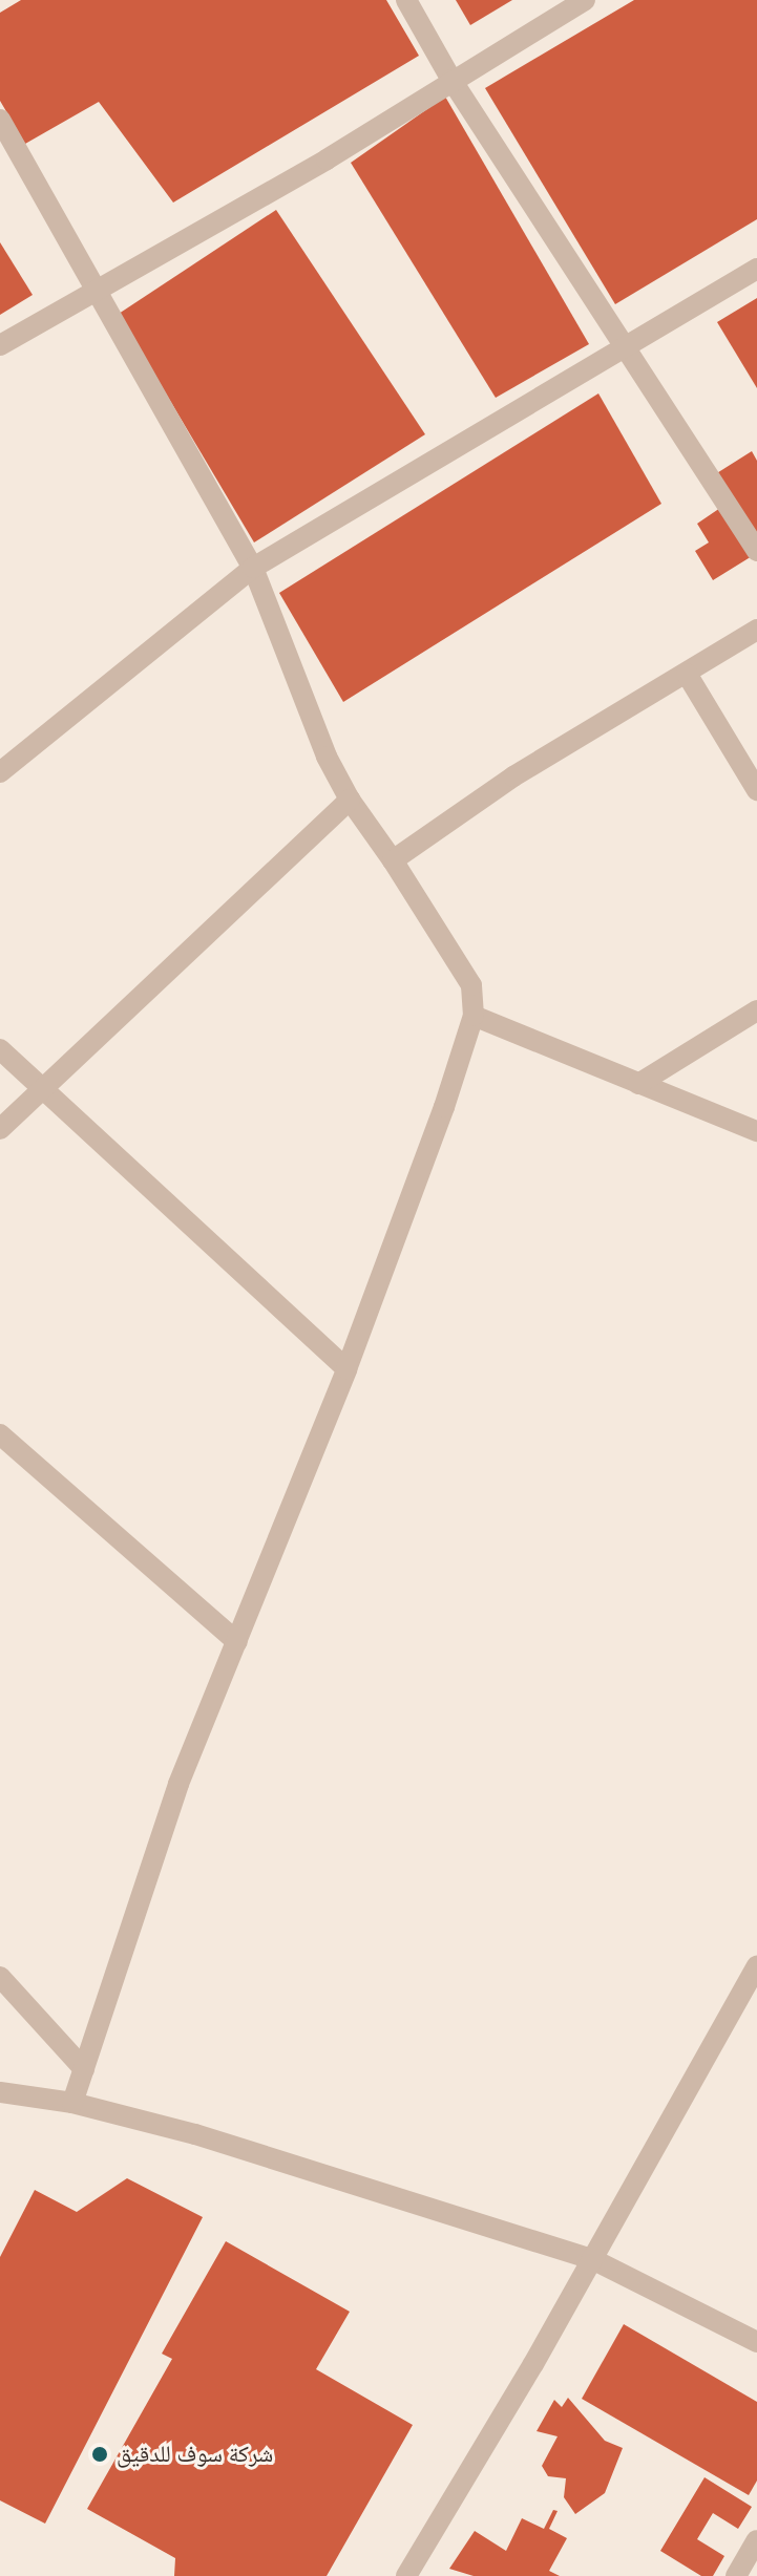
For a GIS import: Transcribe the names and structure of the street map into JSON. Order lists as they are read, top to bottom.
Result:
{
  "places": ["شركة سوف للدقيق"]
}
